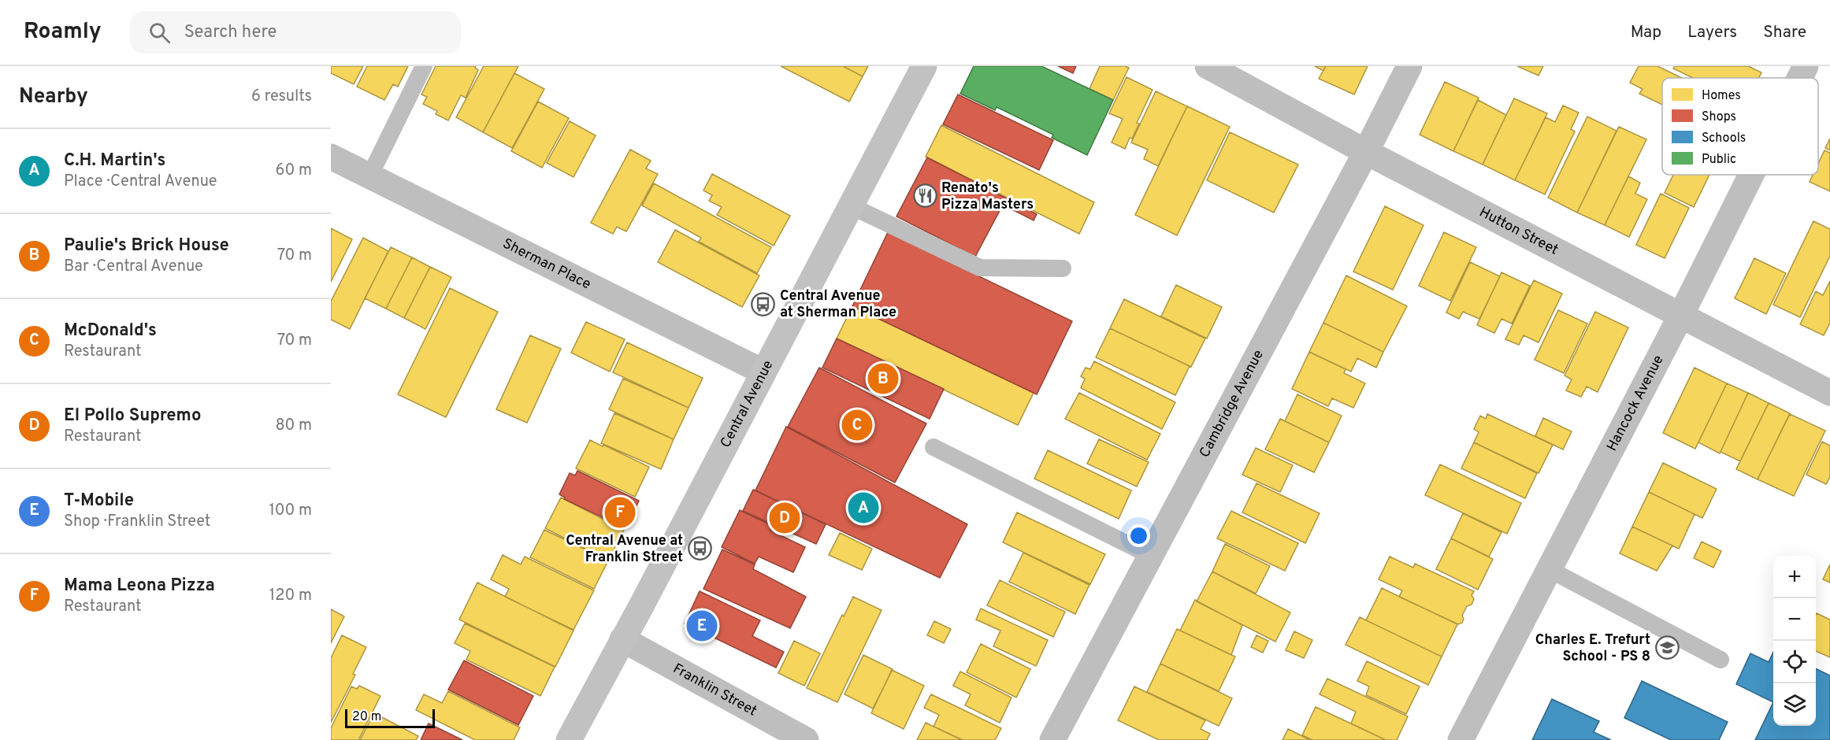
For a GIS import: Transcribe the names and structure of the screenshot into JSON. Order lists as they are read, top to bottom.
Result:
{
  "streets": {
    "main road": ["Central Avenue"],
    "street": [
      "Hutton Street",
      "Sherman Place",
      "Cambridge Avenue",
      "Hancock Avenue",
      "Franklin Street"
    ]
  },
  "crossings": [
    ["Hutton Street", "Cambridge Avenue"],
    ["Hutton Street", "Hancock Avenue"],
    ["Sherman Place", "Central Avenue"],
    ["Central Avenue", "Franklin Street"]
  ],
  "places": {
    "restaurant": ["Renato's Pizza Masters"],
    "bus stop": ["Central Avenue at Sherman Place", "Central Avenue at Franklin Street"],
    "school or university": ["Charles E. Trefurt School - PS 8"]
  },
  "legend": [
    "Homes",
    "Shops",
    "Schools",
    "Public"
  ],
  "scale_bar": "20 m",
  "page": {
    "header": "Roamly",
    "search": "Search here",
    "nav": ["Map", "Layers", "Share"],
    "heading": ["Nearby", "6 results"],
    "list": [
      {
        "mark": "A",
        "name": "C.H. Martin's",
        "note": "Place · Central Avenue",
        "value": "60 m"
      },
      {
        "mark": "B",
        "name": "Paulie's Brick House",
        "note": "Bar · Central Avenue",
        "value": "70 m"
      },
      {
        "mark": "C",
        "name": "McDonald's",
        "note": "Restaurant",
        "value": "70 m"
      },
      {
        "mark": "D",
        "name": "El Pollo Supremo",
        "note": "Restaurant",
        "value": "80 m"
      },
      {
        "mark": "E",
        "name": "T-Mobile",
        "note": "Shop · Franklin Street",
        "value": "100 m"
      },
      {
        "mark": "F",
        "name": "Mama Leona Pizza",
        "note": "Restaurant",
        "value": "120 m"
      }
    ],
    "pins": [
      "B",
      "C",
      "A",
      "F",
      "D",
      "E"
    ],
    "map_buttons": ["+", "−"],
    "scale": "20 m"
  }
}
